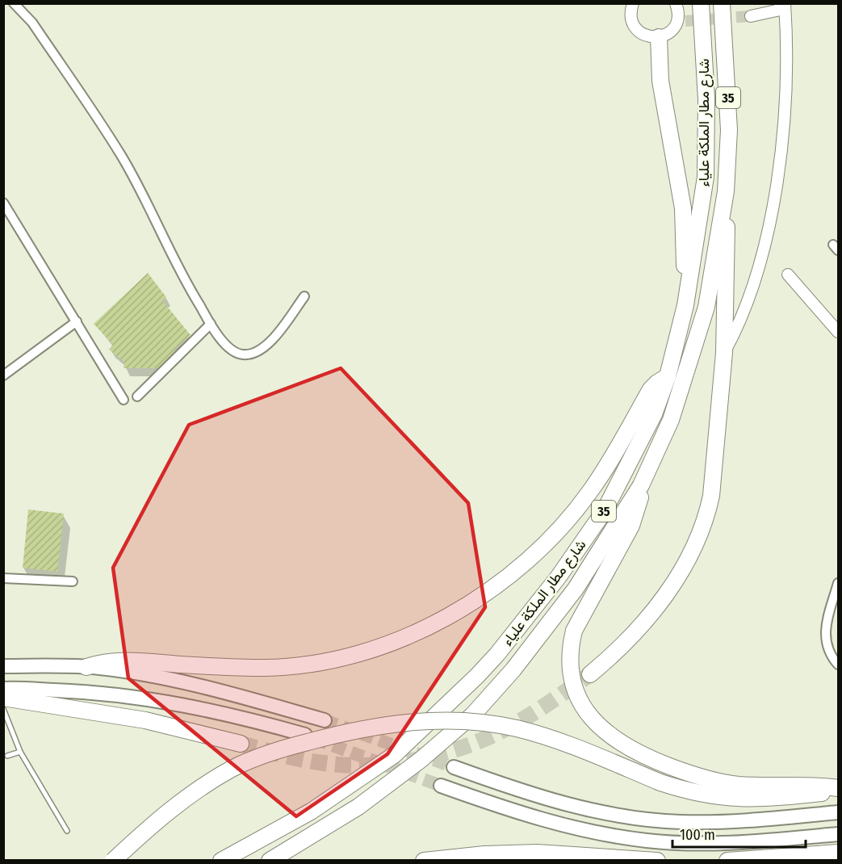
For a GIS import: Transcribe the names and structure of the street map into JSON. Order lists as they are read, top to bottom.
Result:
{
  "streets": {
    "highway": ["35", "شارع مطار الملكة علياء"]
  },
  "scale_bar": "100 m"
}
